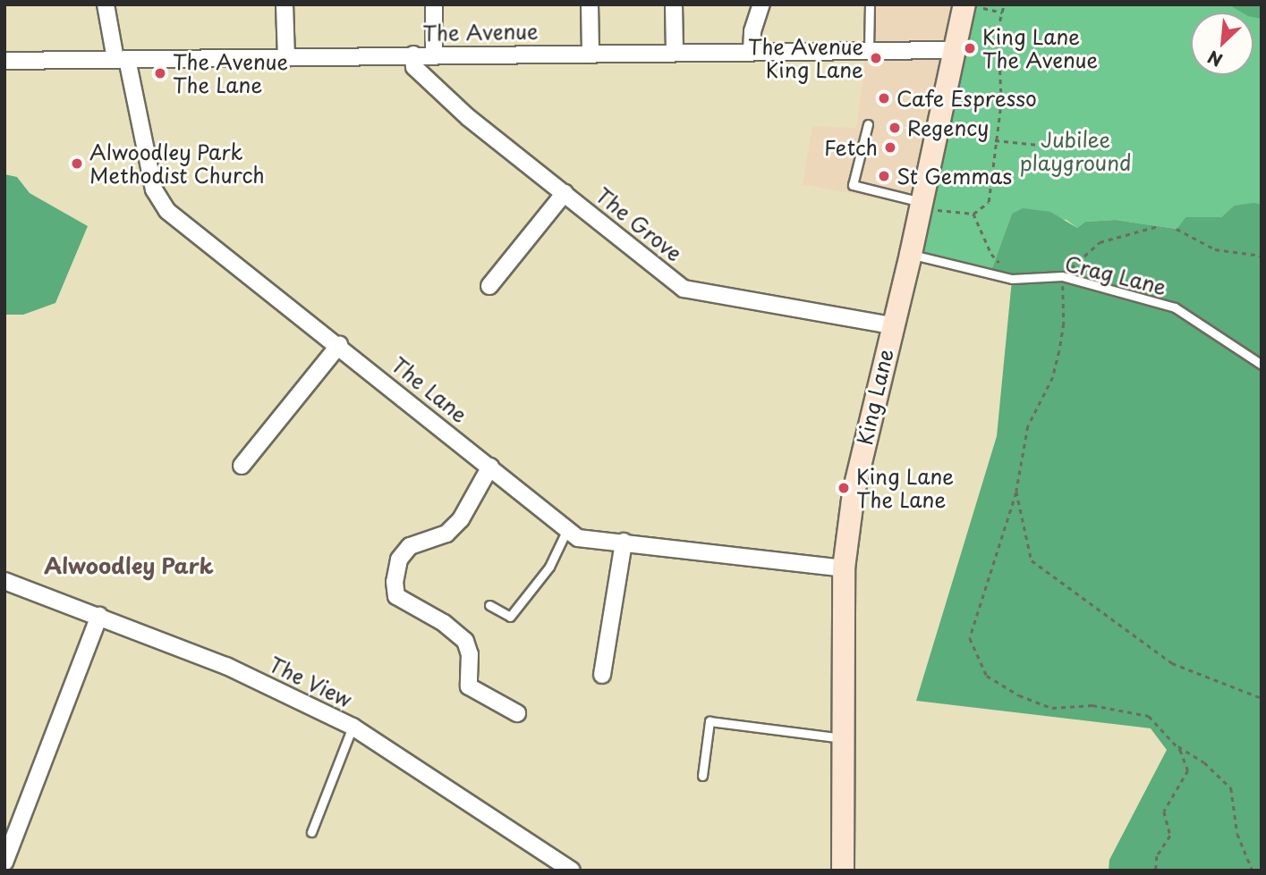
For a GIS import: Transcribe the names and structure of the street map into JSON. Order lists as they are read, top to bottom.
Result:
{
  "streets": {
    "street": [
      "The Avenue",
      "The Grove",
      "The Lane",
      "King Lane",
      "The View"
    ],
    "lane": ["Crag Lane"]
  },
  "crossings": [
    ["The Avenue", "The Grove"],
    ["The Avenue", "The Lane"],
    ["The Avenue", "King Lane"],
    ["The Grove", "King Lane"],
    ["Crag Lane", "King Lane"],
    ["The Lane", "King Lane"]
  ],
  "districts": ["Alwoodley Park"],
  "parks": ["Jubilee playground"],
  "places": [
    "King Lane The Avenue",
    "The Avenue King Lane",
    "The Avenue The Lane",
    "Cafe Espresso",
    "Regency",
    "Fetch",
    "Alwoodley Park Methodist Church",
    "St Gemmas",
    "King Lane The Lane"
  ],
  "north": "bottom left"
}
